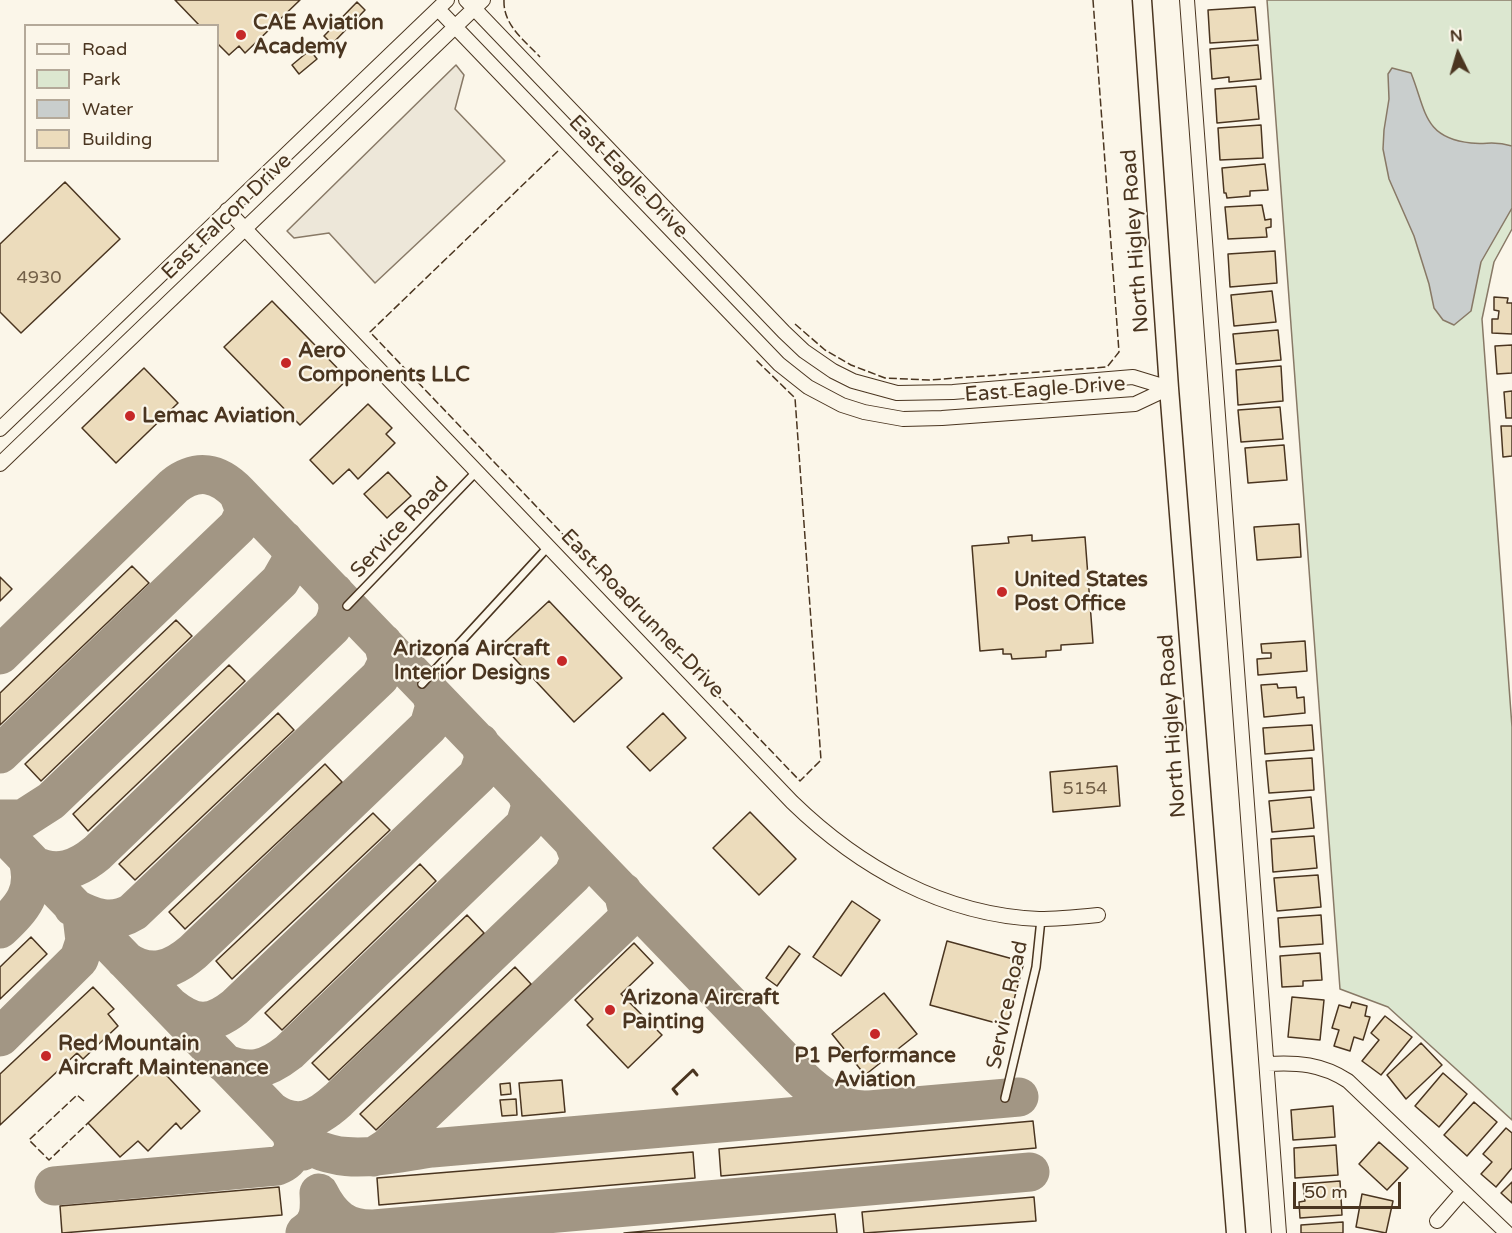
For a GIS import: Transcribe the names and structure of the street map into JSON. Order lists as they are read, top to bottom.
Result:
{
  "streets": {
    "main road": ["North Higley Road"],
    "street": ["East Eagle Drive", "East Falcon Drive", "East Roadrunner Drive"],
    "lane": ["Service Road"]
  },
  "crossings": [
    ["East Eagle Drive", "East Falcon Drive"],
    ["East Eagle Drive", "North Higley Road"],
    ["East Falcon Drive", "East Roadrunner Drive"],
    ["Service Road", "East Roadrunner Drive"]
  ],
  "places": [
    "CAE Aviation Academy",
    "Aero Components LLC",
    "Lemac Aviation",
    "United States Post Office",
    "Arizona Aircraft Interior Designs",
    "Arizona Aircraft Painting",
    "P1 Performance Aviation",
    "Red Mountain Aircraft Maintenance"
  ],
  "house_numbers": ["4930", "5154"],
  "legend": [
    "Road",
    "Park",
    "Water",
    "Building"
  ],
  "scale_bar": "50 m",
  "north": "top"
}
